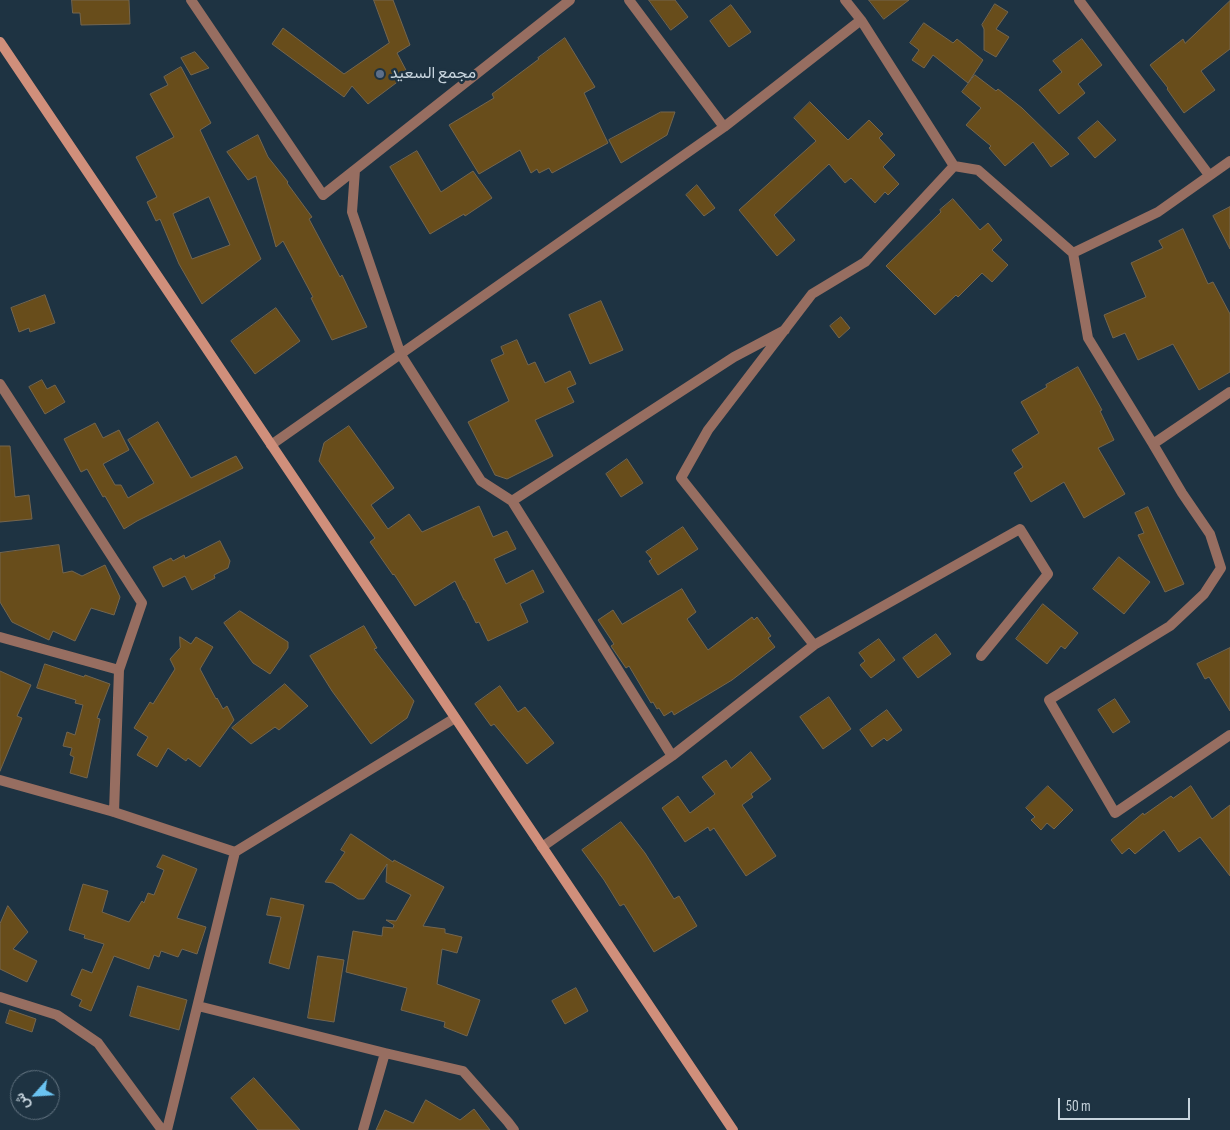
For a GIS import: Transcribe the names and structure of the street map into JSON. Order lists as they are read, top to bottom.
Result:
{
  "places": ["مجمع السعيد"],
  "scale_bar": "50 m",
  "north": "bottom left"
}
